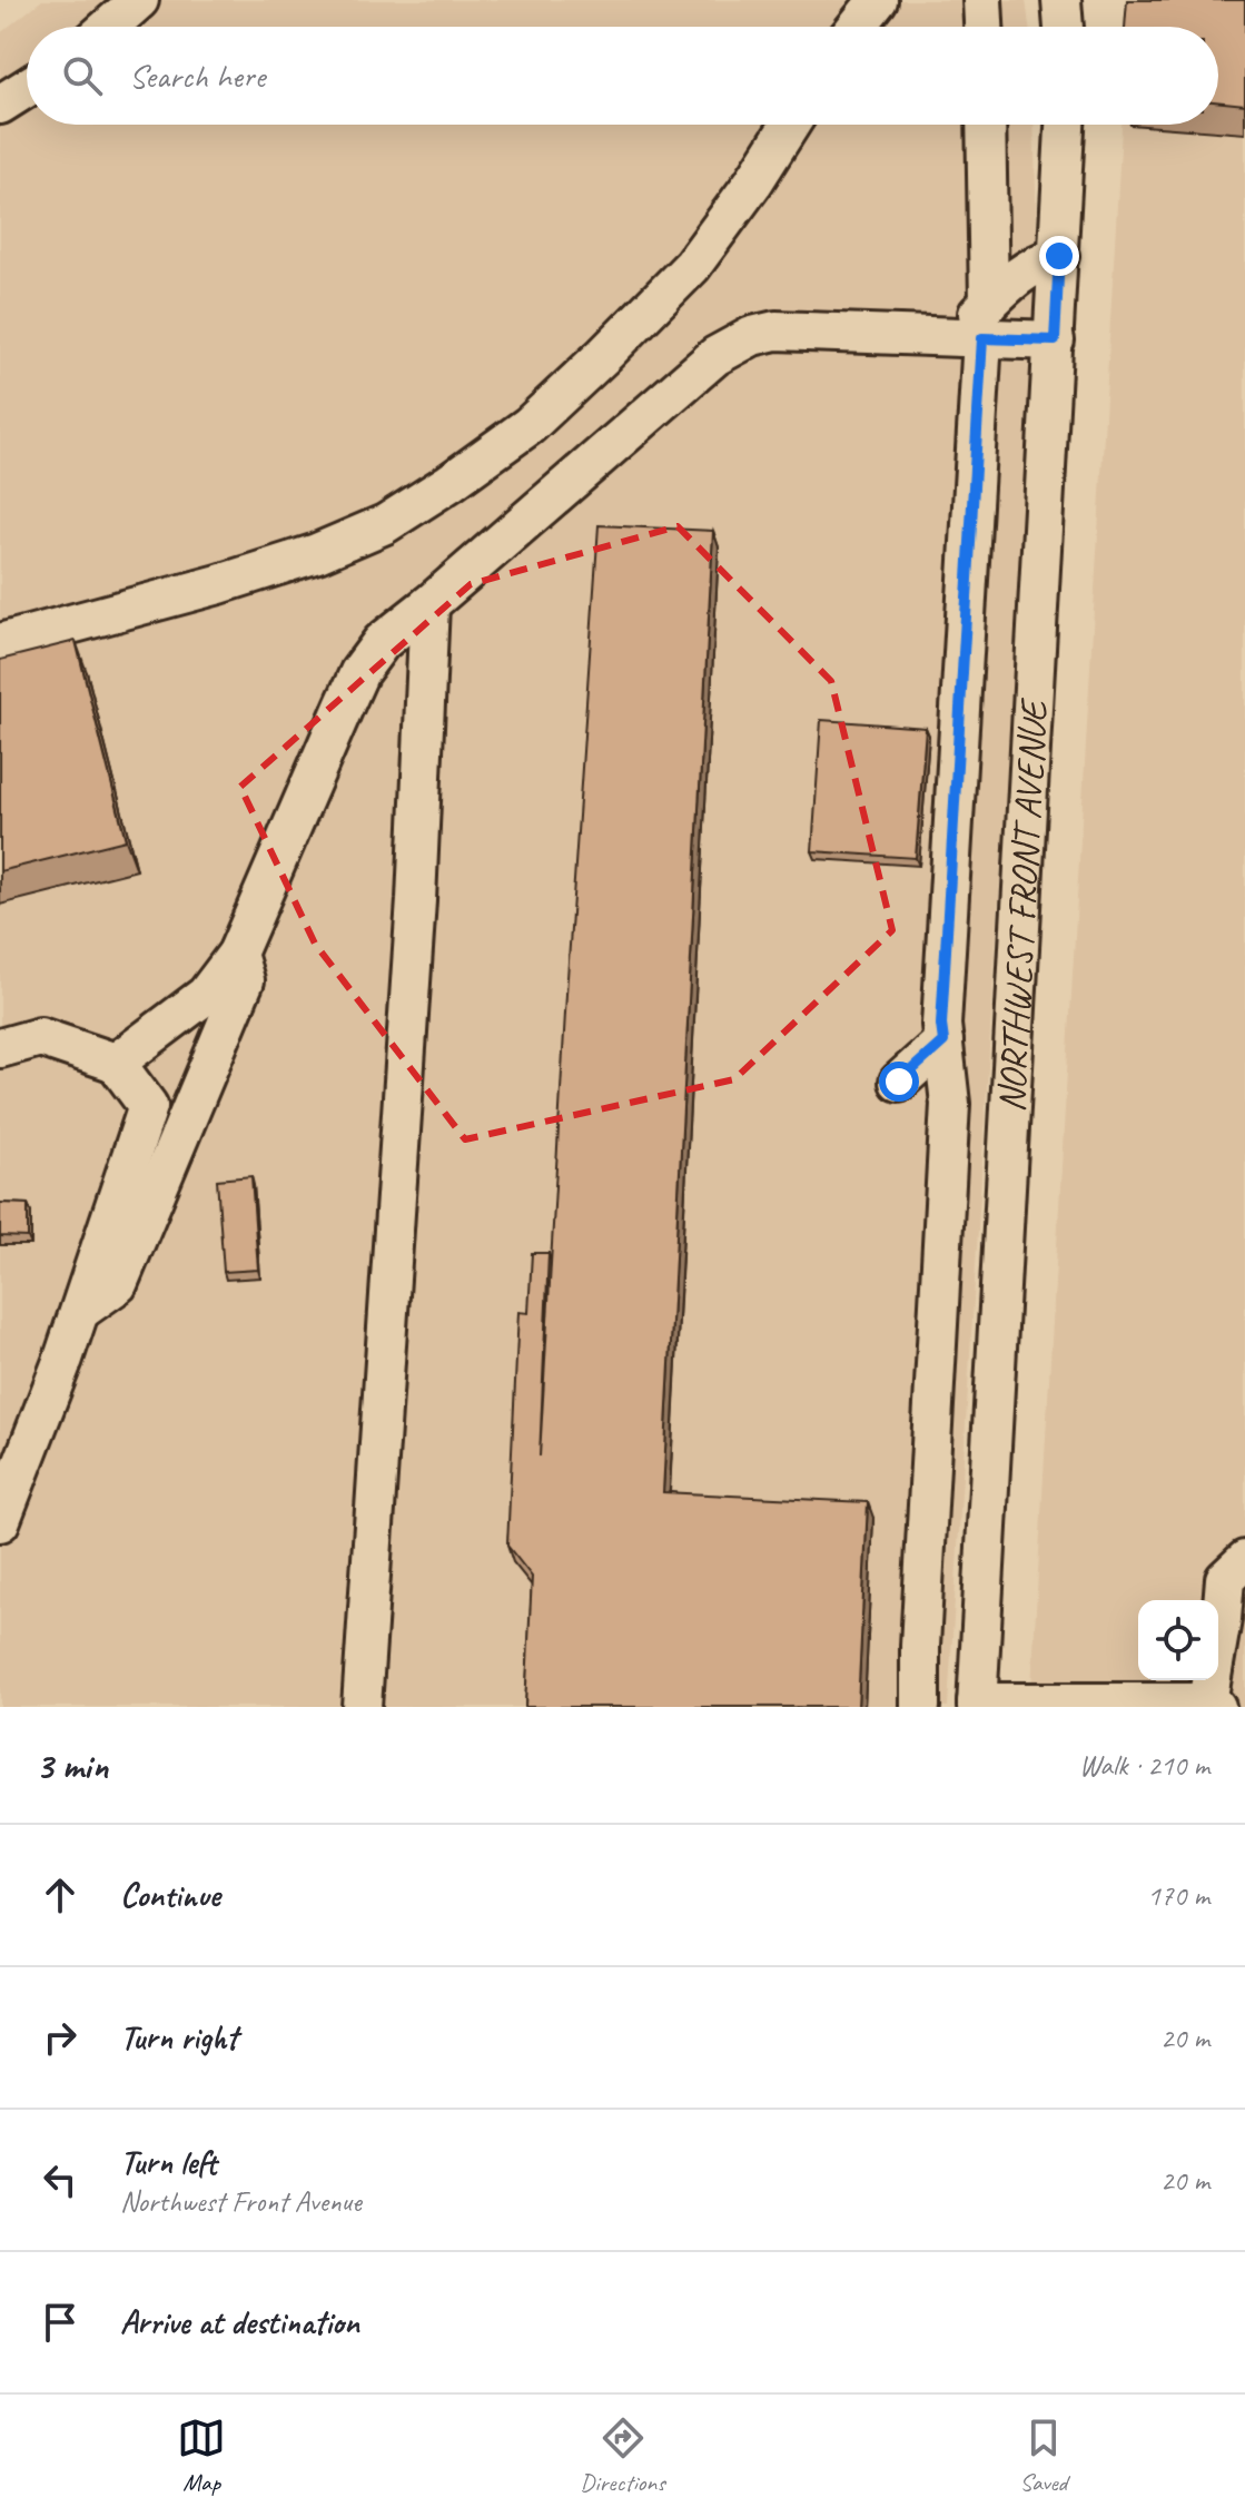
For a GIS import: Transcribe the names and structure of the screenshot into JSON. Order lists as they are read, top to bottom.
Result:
{
  "streets": {
    "street": ["NORTHWEST FRONT AVENUE"]
  },
  "page": {
    "search": "Search here",
    "heading": ["3 min", "Walk · 210 m"],
    "list": [
      ["Continue", "170 m"],
      ["Turn right", "20 m"],
      ["Turn left", "Northwest Front Avenue", "20 m"],
      "Arrive at destination"
    ],
    "nav": ["Map", "Directions", "Saved"]
  }
}
